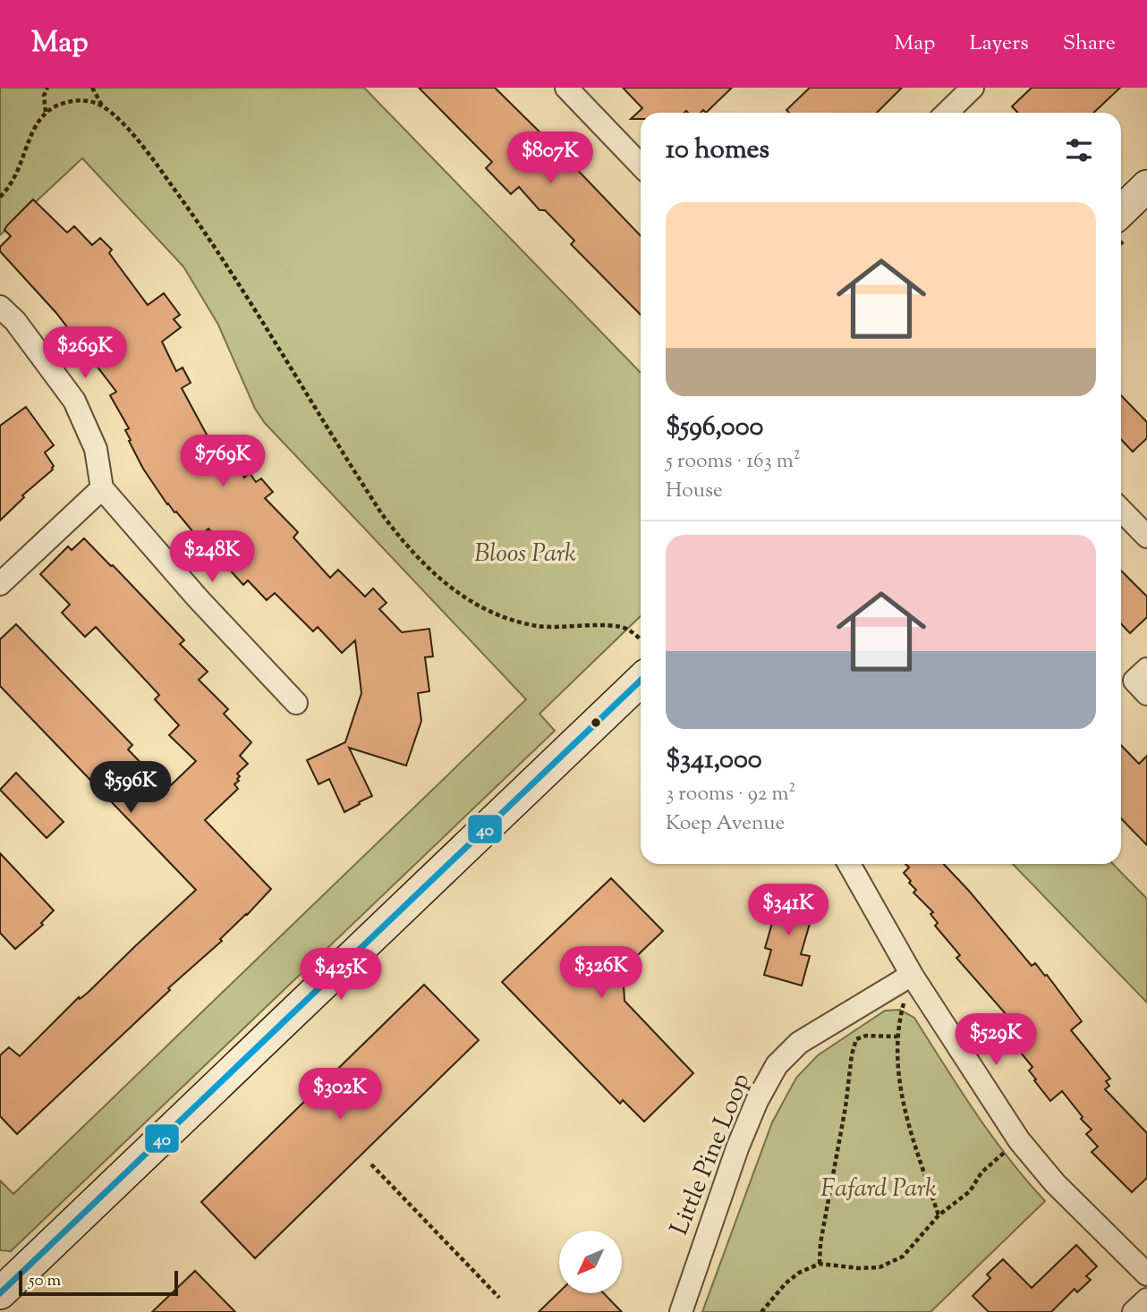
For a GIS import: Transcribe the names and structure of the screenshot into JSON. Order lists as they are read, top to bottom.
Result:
{
  "streets": {
    "street": ["Little Pine Loop"]
  },
  "parks": ["Bloos Park", "Fafard Park"],
  "lines": ["transit line 40"],
  "scale_bar": "50 m",
  "north": "bottom left",
  "page": {
    "header": "Map",
    "nav": ["Map", "Layers", "Share"],
    "heading": "10 homes",
    "price": [
      "$807K",
      "$269K",
      "$769K",
      "$248K",
      "$596K",
      "$341K",
      "$326K",
      "$425K",
      "$529K",
      "$302K"
    ],
    "list": [
      {
        "name": "$596,000",
        "note": "5 rooms · 163 m² · House"
      },
      {
        "name": "$341,000",
        "note": "3 rooms · 92 m² · Koep Avenue"
      }
    ],
    "scale": "50 m"
  }
}
